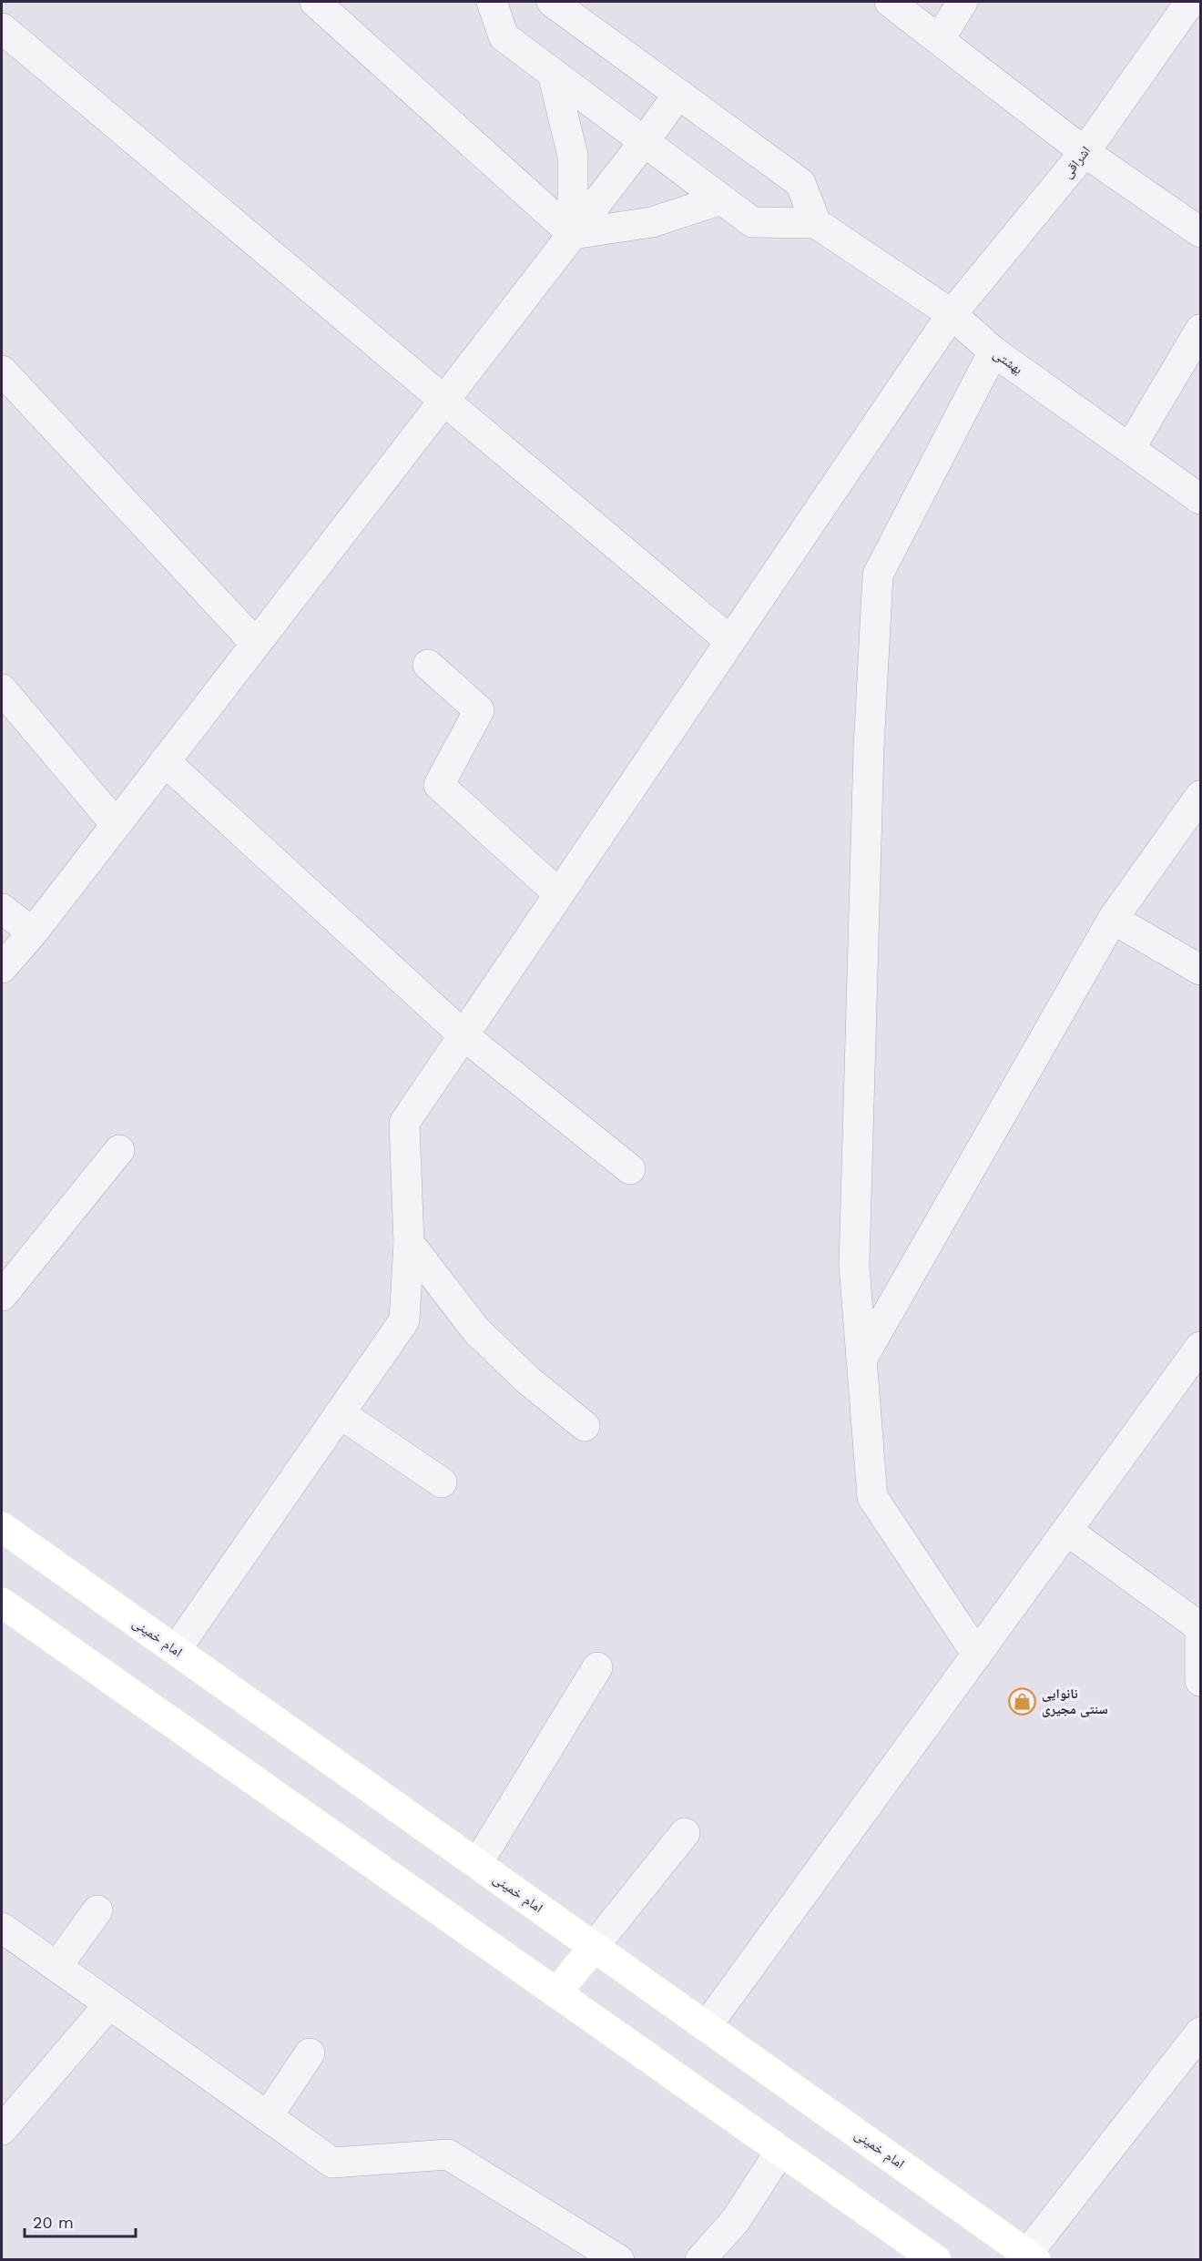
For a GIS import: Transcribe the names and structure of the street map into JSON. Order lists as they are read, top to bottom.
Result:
{
  "streets": {
    "main road": ["امام خمینی"],
    "street": ["اشراقی", "بهشتی"]
  },
  "crossings": [
    ["اشراقی", "بهشتی"],
    ["اشراقی", "امام خمینی"]
  ],
  "places": {
    "shop": ["نانوایی سنتی مجیری"]
  },
  "scale_bar": "20 m"
}
